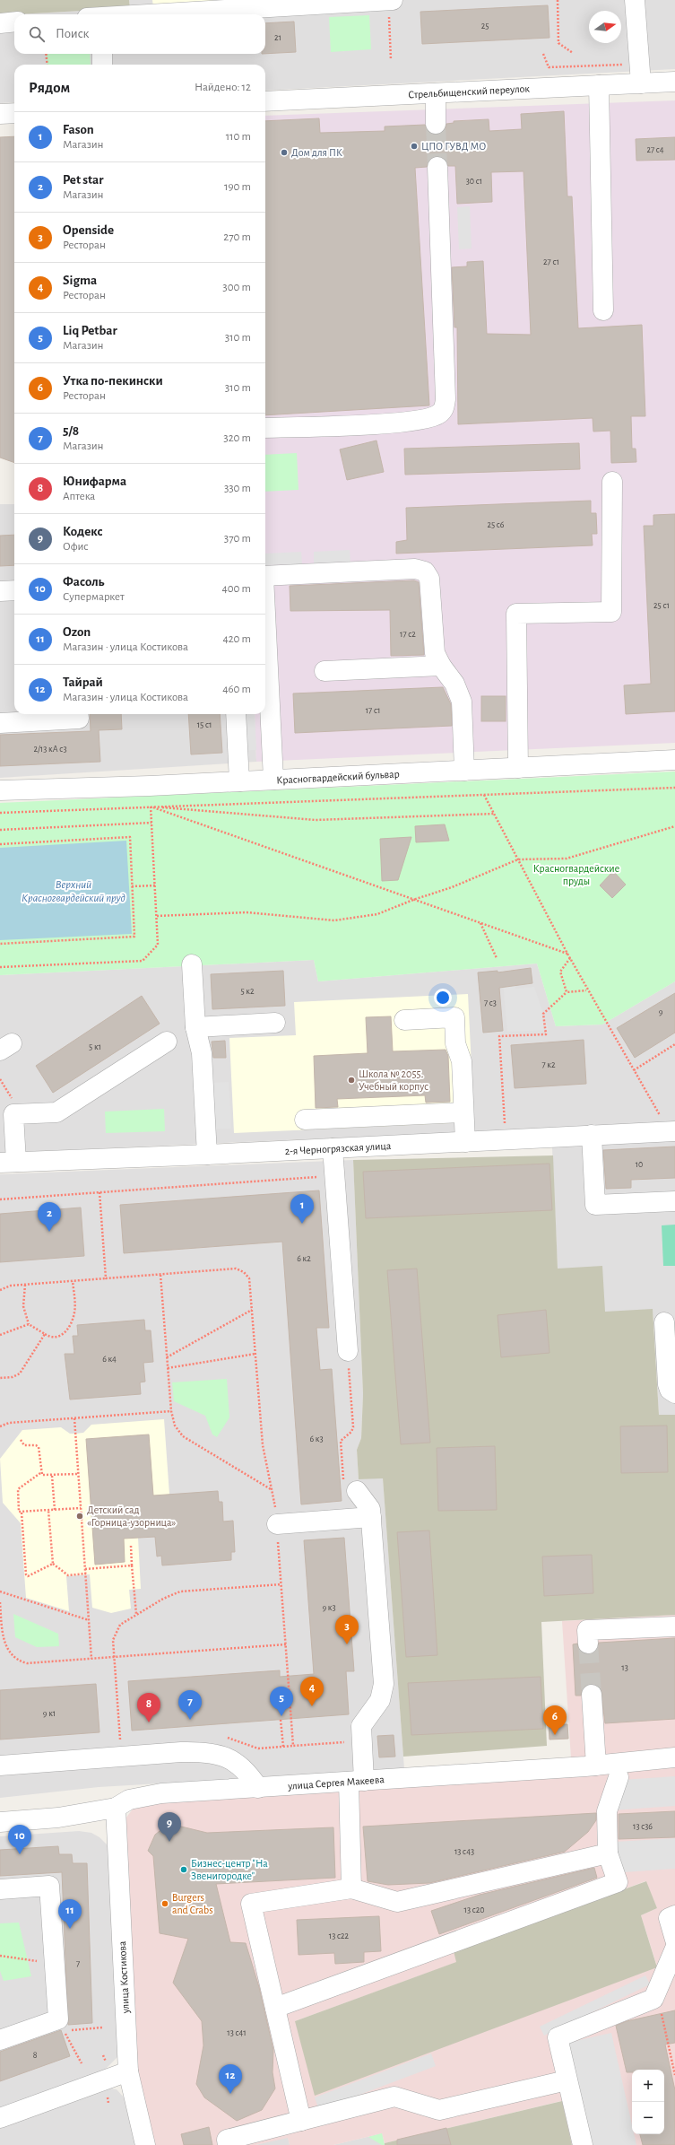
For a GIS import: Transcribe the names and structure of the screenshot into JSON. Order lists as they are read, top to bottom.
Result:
{
  "streets": {
    "street": [
      "Стрельбищенский переулок",
      "Красногвардейский бульвар",
      "2-я Черногрязская улица",
      "улица Сергея Макеева",
      "улица Костикова"
    ]
  },
  "crossings": [
    ["улица Сергея Макеева", "улица Костикова"]
  ],
  "water": ["Верхний Красногвардейский пруд"],
  "parks": ["Красногвардейские пруды"],
  "places": [
    "ЦПО ГУВД МО",
    "Дом для ПК",
    "Школа № 2055. Учебный корпус",
    "Детский сад «Горница-узорница»",
    "Бизнес-центр \"На Звенигородке\"",
    "Burgers and Crabs"
  ],
  "house_numbers": [
    "25",
    "21",
    "27 с4",
    "30 с1",
    "27 с1",
    "25 с6",
    "25 с1",
    "17 с2",
    "17 с1",
    "15 с1",
    "2/13 кА с3",
    "5 к2",
    "7 с3",
    "9",
    "5 к1",
    "7 к2",
    "10",
    "6 к2",
    "6 к4",
    "6 к3",
    "9 к3",
    "13",
    "9 к1",
    "13 с36",
    "13 с43",
    "13 с20",
    "13 с22",
    "7",
    "13 с41",
    "8"
  ],
  "north": "right",
  "page": {
    "search": "Поиск",
    "heading": ["Рядом", "Найдено: 12"],
    "list": [
      {
        "mark": "1",
        "name": "Fason",
        "note": "Магазин",
        "value": "110 m"
      },
      {
        "mark": "2",
        "name": "Pet star",
        "note": "Магазин",
        "value": "190 m"
      },
      {
        "mark": "3",
        "name": "Openside",
        "note": "Ресторан",
        "value": "270 m"
      },
      {
        "mark": "4",
        "name": "Sigma",
        "note": "Ресторан",
        "value": "300 m"
      },
      {
        "mark": "5",
        "name": "Liq Petbar",
        "note": "Магазин",
        "value": "310 m"
      },
      {
        "mark": "6",
        "name": "Утка по-пекински",
        "note": "Ресторан",
        "value": "310 m"
      },
      {
        "mark": "7",
        "name": "5/8",
        "note": "Магазин",
        "value": "320 m"
      },
      {
        "mark": "8",
        "name": "Юнифарма",
        "note": "Аптека",
        "value": "330 m"
      },
      {
        "mark": "9",
        "name": "Кодекс",
        "note": "Офис",
        "value": "370 m"
      },
      {
        "mark": "10",
        "name": "Фасоль",
        "note": "Супермаркет",
        "value": "400 m"
      },
      {
        "mark": "11",
        "name": "Ozon",
        "note": "Магазин · улица Костикова",
        "value": "420 m"
      },
      {
        "mark": "12",
        "name": "Тайрай",
        "note": "Магазин · улица Костикова",
        "value": "460 m"
      }
    ],
    "pins": [
      "1",
      "2",
      "3",
      "4",
      "5",
      "7",
      "8",
      "6",
      "9",
      "10",
      "11",
      "12"
    ],
    "map_buttons": ["+", "−"]
  }
}
